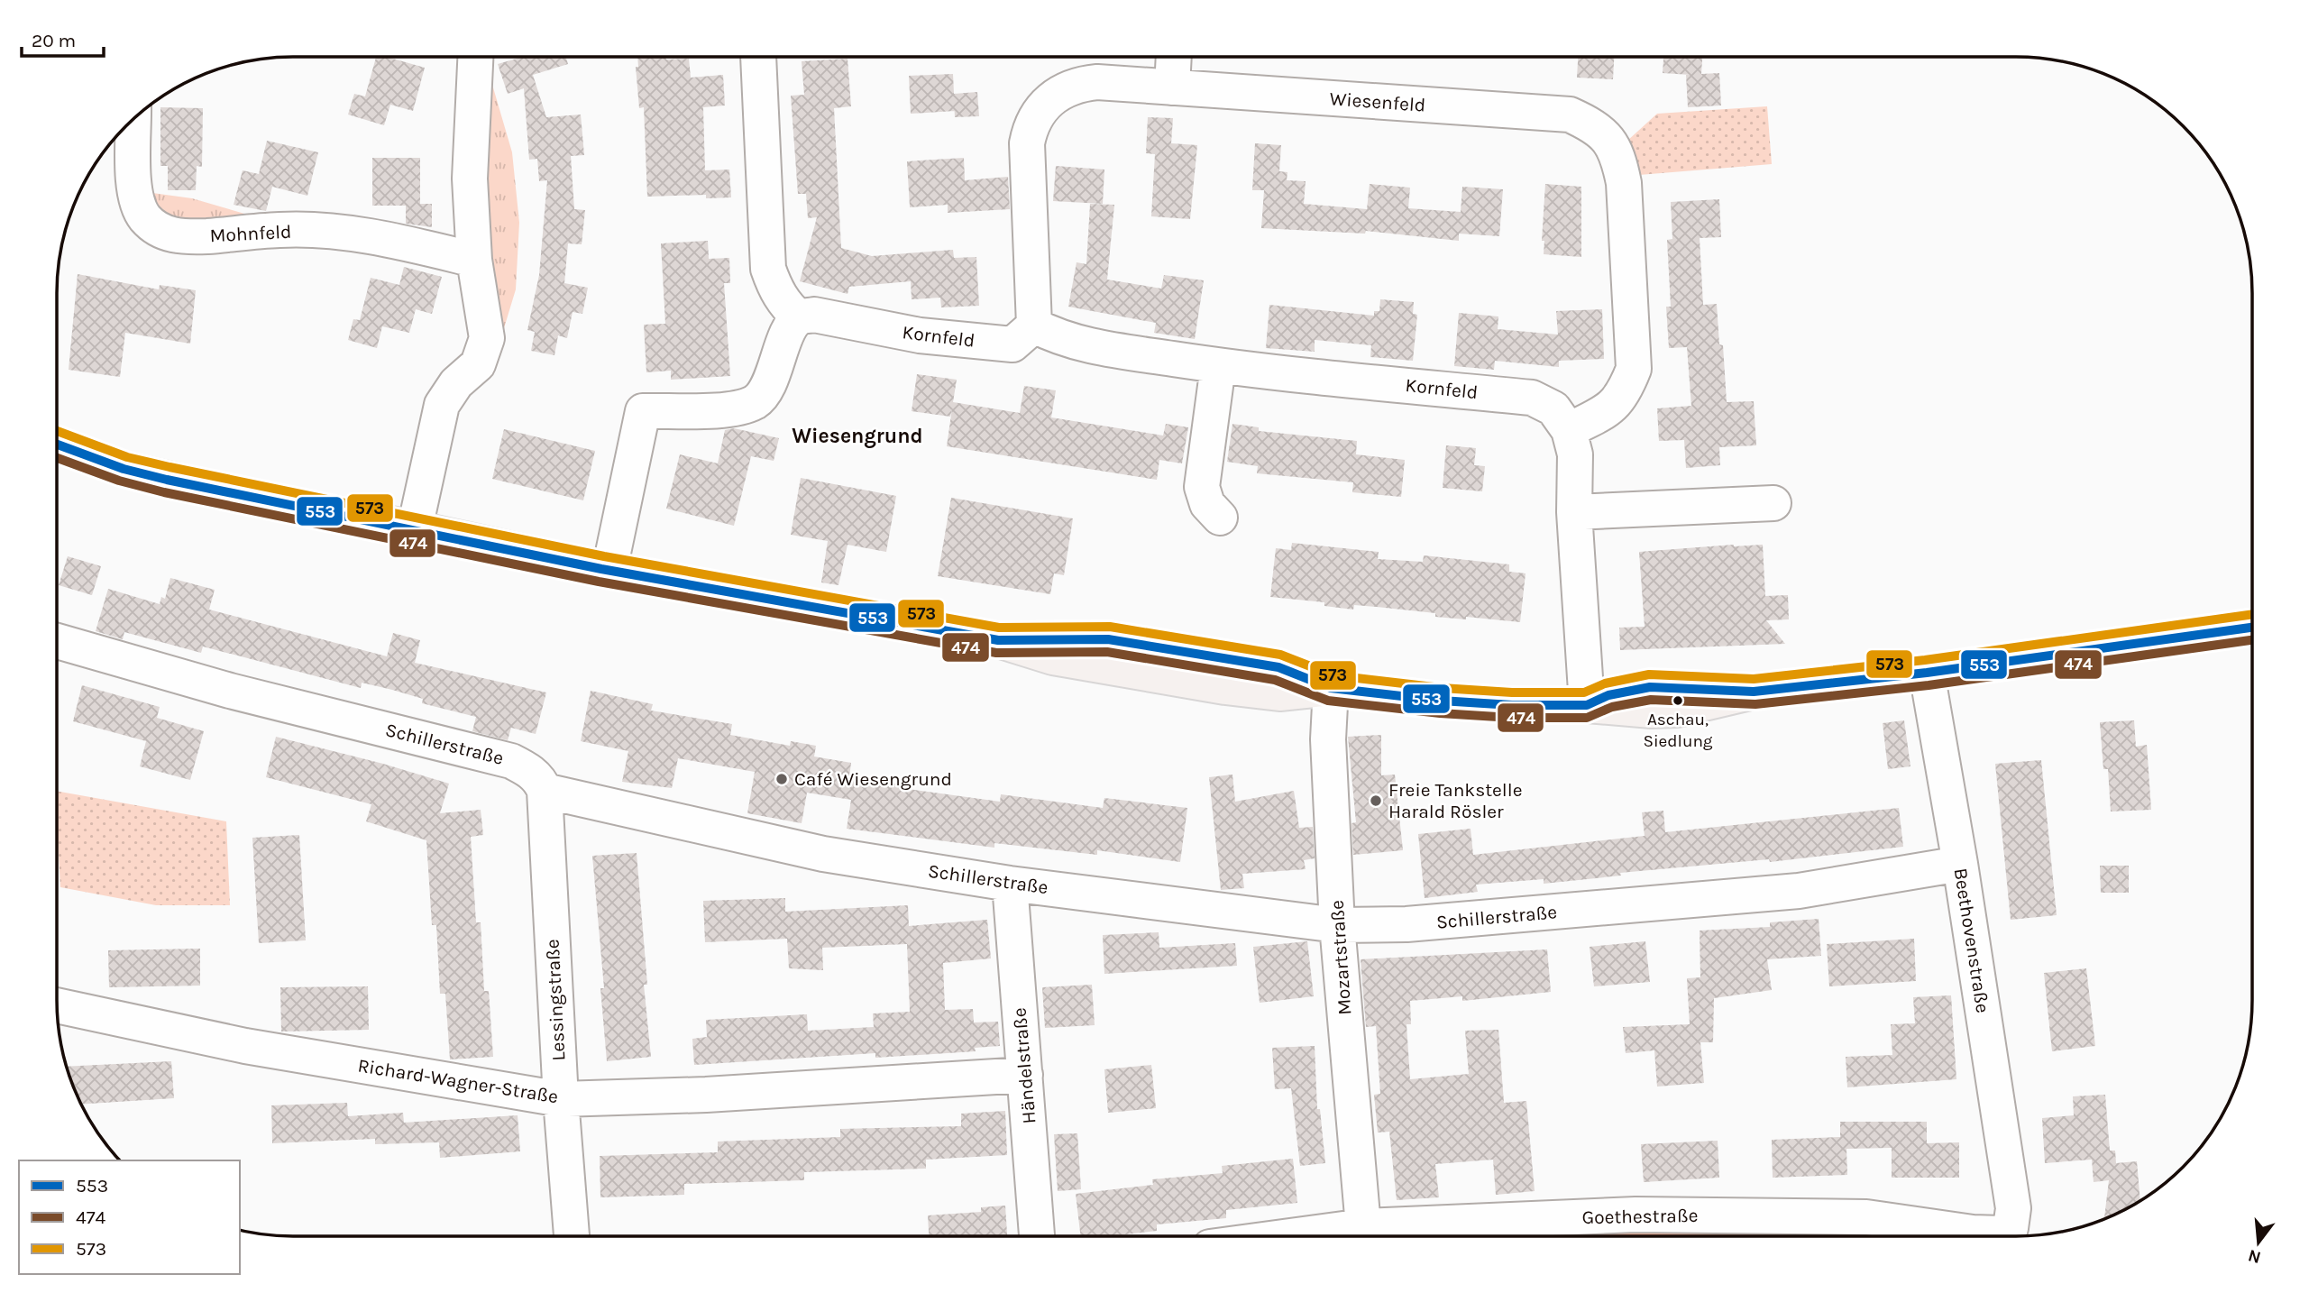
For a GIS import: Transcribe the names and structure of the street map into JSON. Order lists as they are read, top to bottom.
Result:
{
  "streets": {
    "street": [
      "Wiesenfeld",
      "Mohnfeld",
      "Kornfeld",
      "Schillerstraße",
      "Beethovenstraße",
      "Mozartstraße",
      "Lessingstraße",
      "Händelstraße",
      "Richard-Wagner-Straße",
      "Goethestraße"
    ]
  },
  "crossings": [
    ["Wiesenfeld", "Kornfeld"],
    ["Schillerstraße", "Beethovenstraße"],
    ["Schillerstraße", "Mozartstraße"],
    ["Schillerstraße", "Lessingstraße"],
    ["Schillerstraße", "Händelstraße"],
    ["Beethovenstraße", "Goethestraße"],
    ["Mozartstraße", "Goethestraße"],
    ["Lessingstraße", "Richard-Wagner-Straße"],
    ["Händelstraße", "Richard-Wagner-Straße"]
  ],
  "districts": ["Wiesengrund"],
  "places": ["Aschau, Siedlung", "Café Wiesengrund", "Freie Tankstelle Harald Rösler"],
  "lines": ["transit line 573", "transit line 553", "transit line 474"],
  "legend": ["553", "474", "573"],
  "scale_bar": "20 m",
  "north": "bottom"
}
